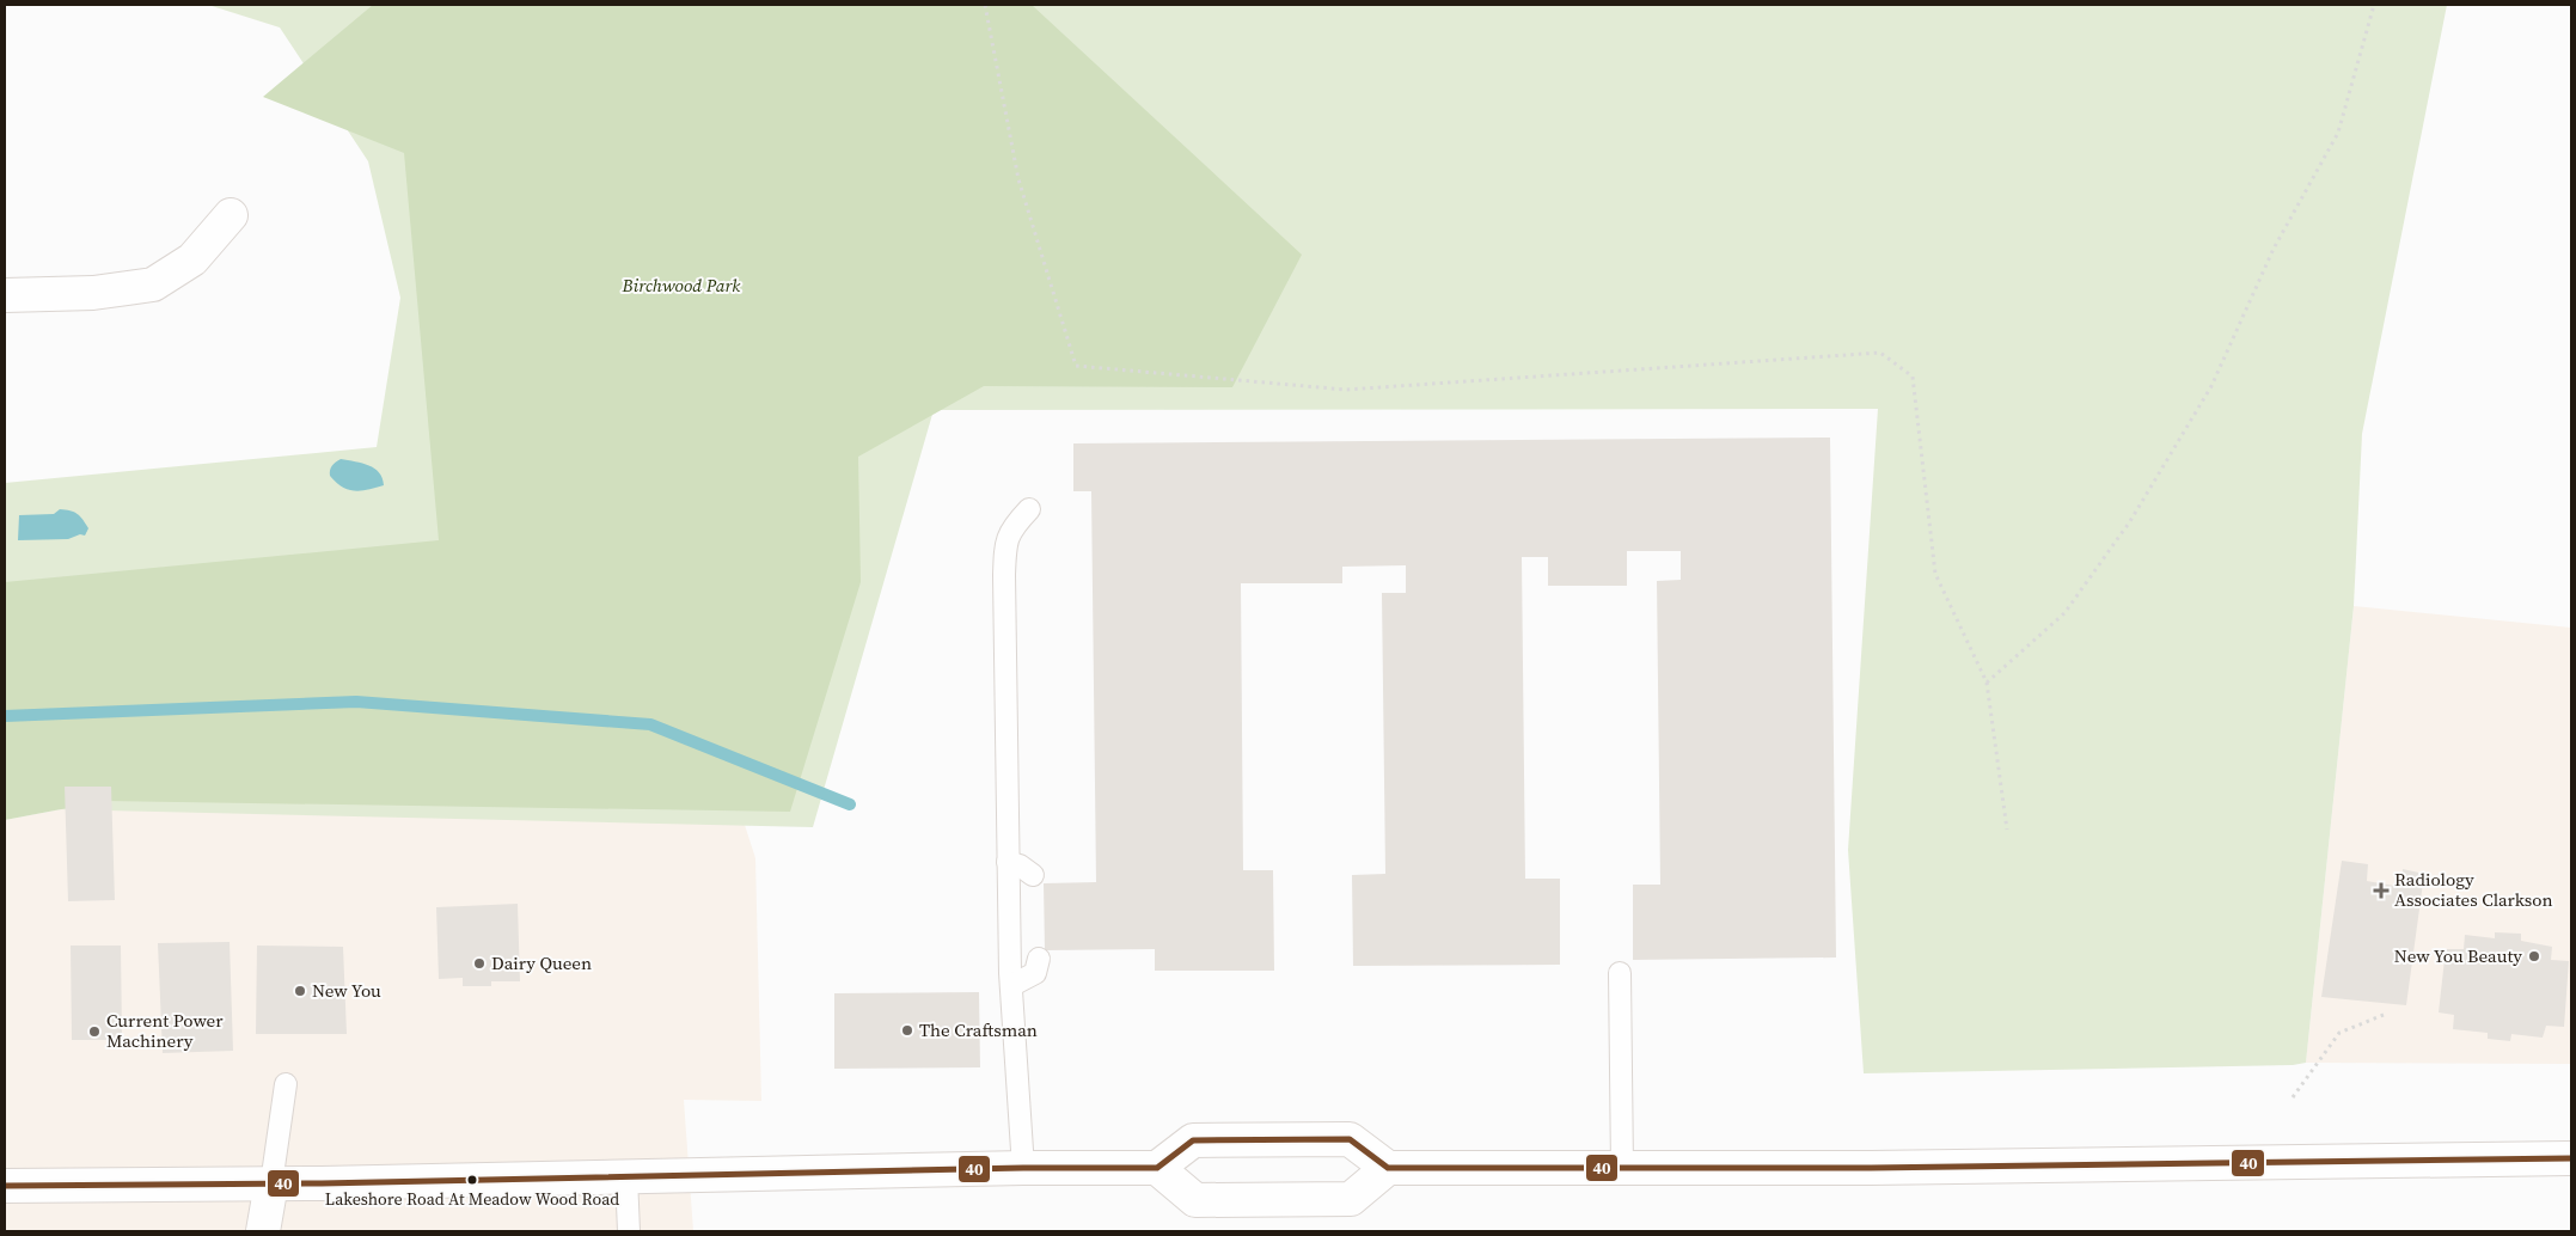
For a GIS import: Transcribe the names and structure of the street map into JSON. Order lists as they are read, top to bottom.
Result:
{
  "parks": ["Birchwood Park"],
  "places": {
    "health": ["Radiology Associates Clarkson"],
    "other": [
      "New You Beauty",
      "Dairy Queen",
      "New You",
      "The Craftsman",
      "Current Power Machinery",
      "Lakeshore Road At Meadow Wood Road"
    ]
  },
  "lines": ["transit line 40"]
}
